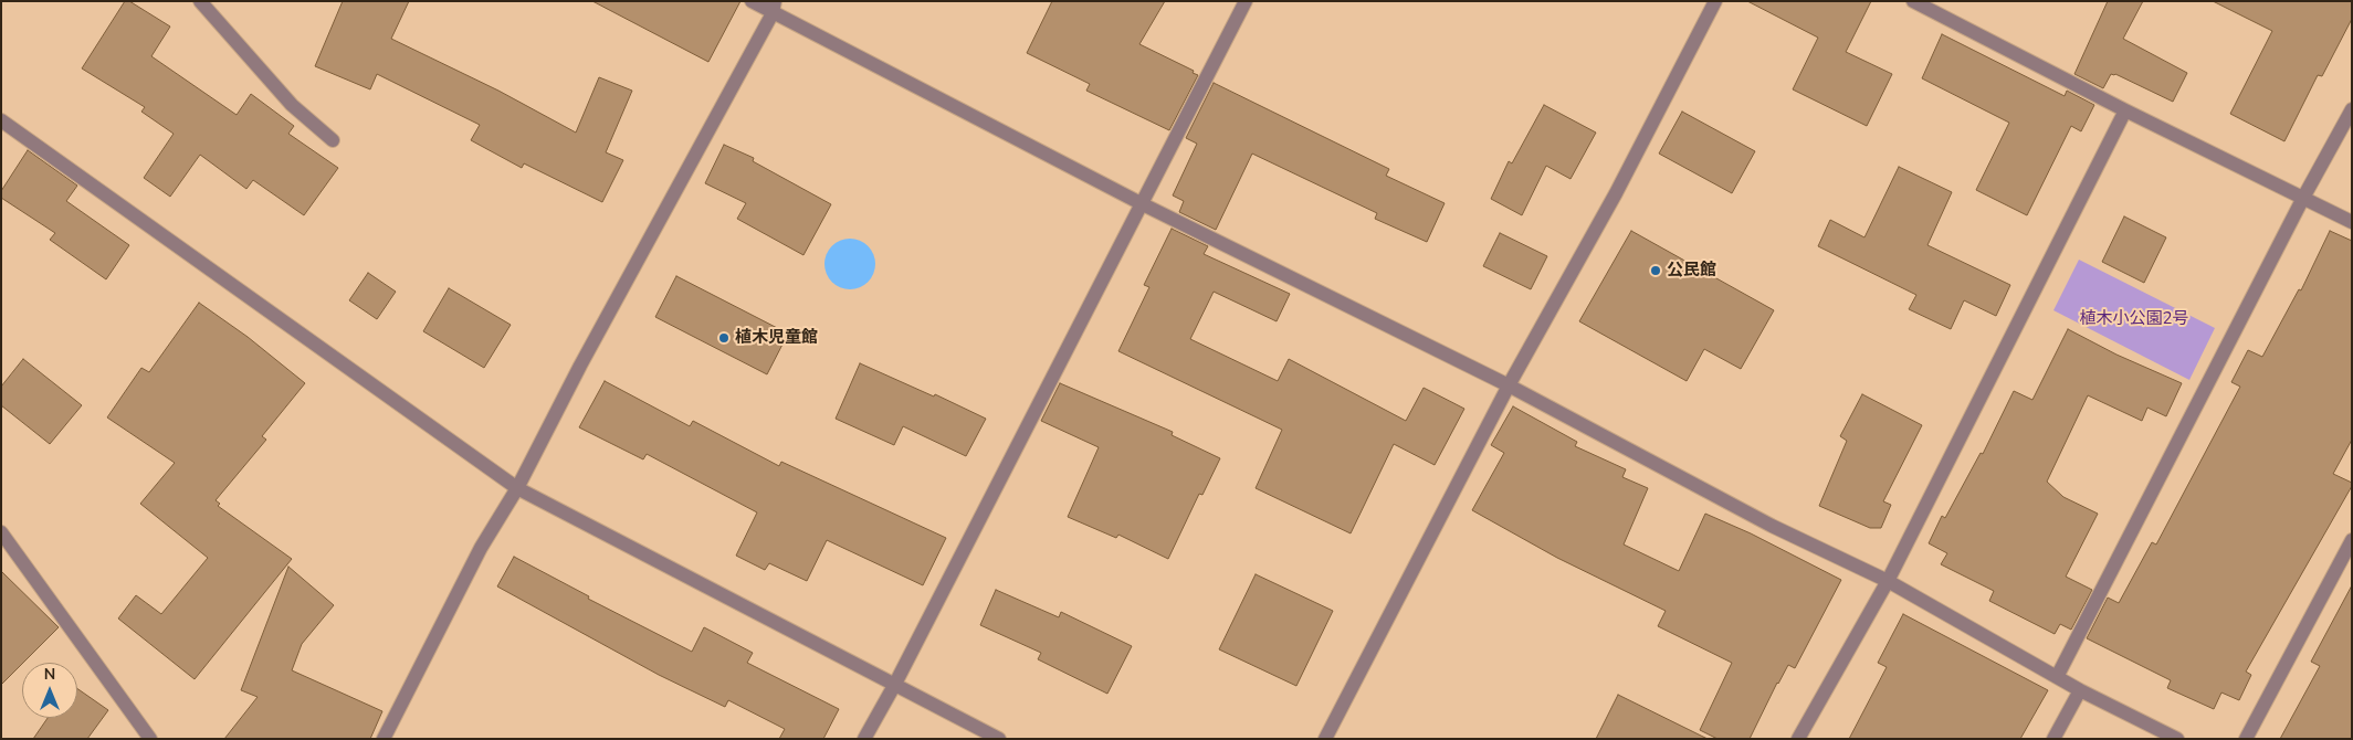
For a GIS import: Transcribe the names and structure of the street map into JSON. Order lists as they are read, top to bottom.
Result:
{
  "parks": ["植木小公園2号"],
  "places": ["公民館", "植木児童館"],
  "north": "top"
}
